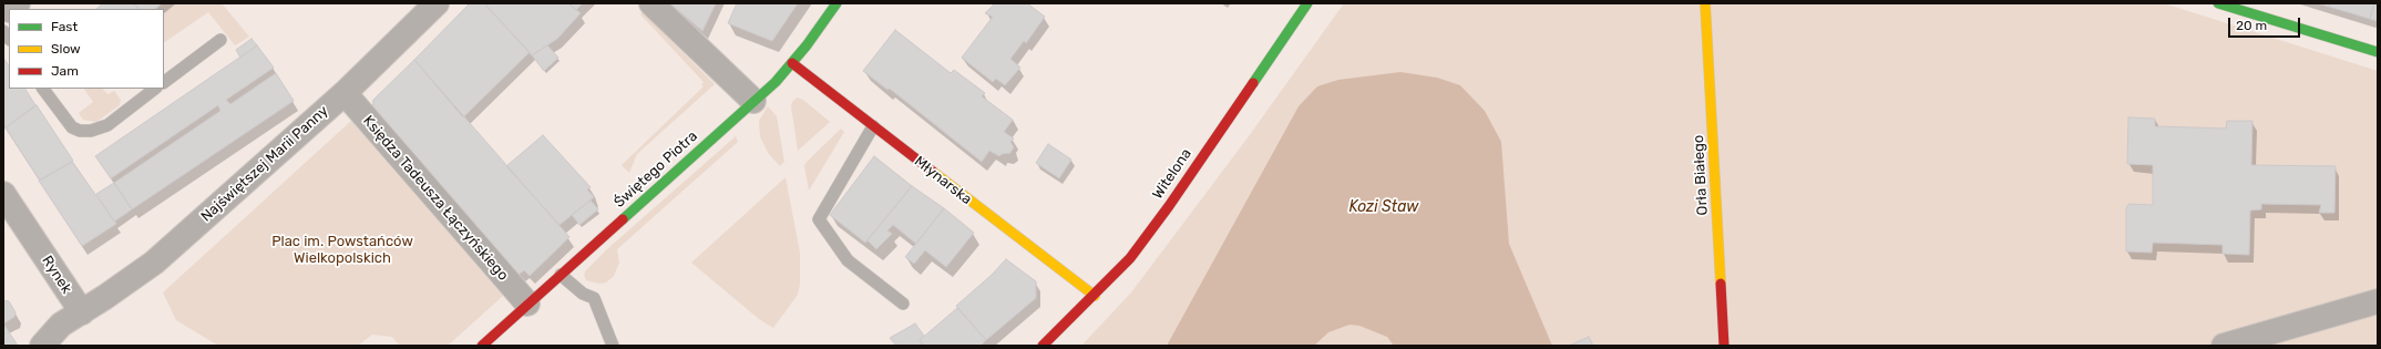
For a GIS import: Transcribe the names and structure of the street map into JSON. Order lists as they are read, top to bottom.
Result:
{
  "streets": {
    "street": [
      "Najświętszej Marii Panny",
      "Świętego Piotra",
      "Witelona",
      "Orła Białego",
      "Młynarska",
      "Księdza Tadeusza Łączyńskiego",
      "Rynek"
    ]
  },
  "crossings": [
    ["Najświętszej Marii Panny", "Księdza Tadeusza Łączyńskiego"],
    ["Najświętszej Marii Panny", "Rynek"],
    ["Świętego Piotra", "Młynarska"],
    ["Świętego Piotra", "Księdza Tadeusza Łączyńskiego"],
    ["Witelona", "Młynarska"]
  ],
  "water": ["Kozi Staw"],
  "parks": ["Plac im. Powstańców Wielkopolskich"],
  "legend": ["Fast", "Slow", "Jam"],
  "scale_bar": "20 m"
}
